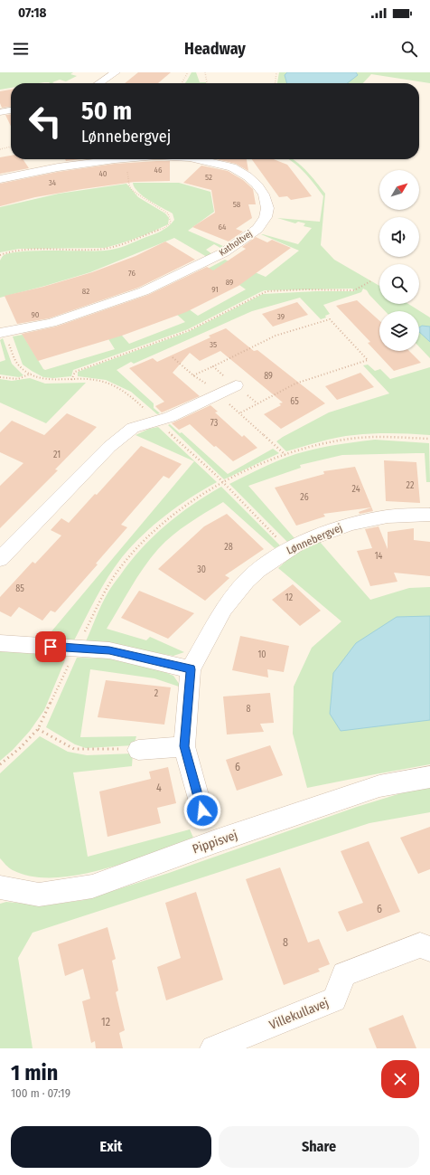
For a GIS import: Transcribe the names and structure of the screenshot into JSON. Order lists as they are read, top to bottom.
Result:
{
  "streets": {
    "street": [
      "Katholtvej",
      "Lønnebergvej",
      "Pippisvej",
      "Villekullavej"
    ]
  },
  "house_numbers": [
    "46",
    "40",
    "52",
    "34",
    "58",
    "64",
    "76",
    "89",
    "91",
    "82",
    "90",
    "39",
    "35",
    "89",
    "65",
    "73",
    "21",
    "22",
    "24",
    "26",
    "28",
    "14",
    "30",
    "85",
    "12",
    "10",
    "2",
    "8",
    "6",
    "4",
    "6",
    "8",
    "12"
  ],
  "north": "top right",
  "page": {
    "status": "07:18",
    "header": "Headway",
    "turn": ["50 m", "Lønnebergvej"],
    "heading": ["1 min", "100 m · 07:19"],
    "buttons": ["Exit", "Share"]
  }
}
